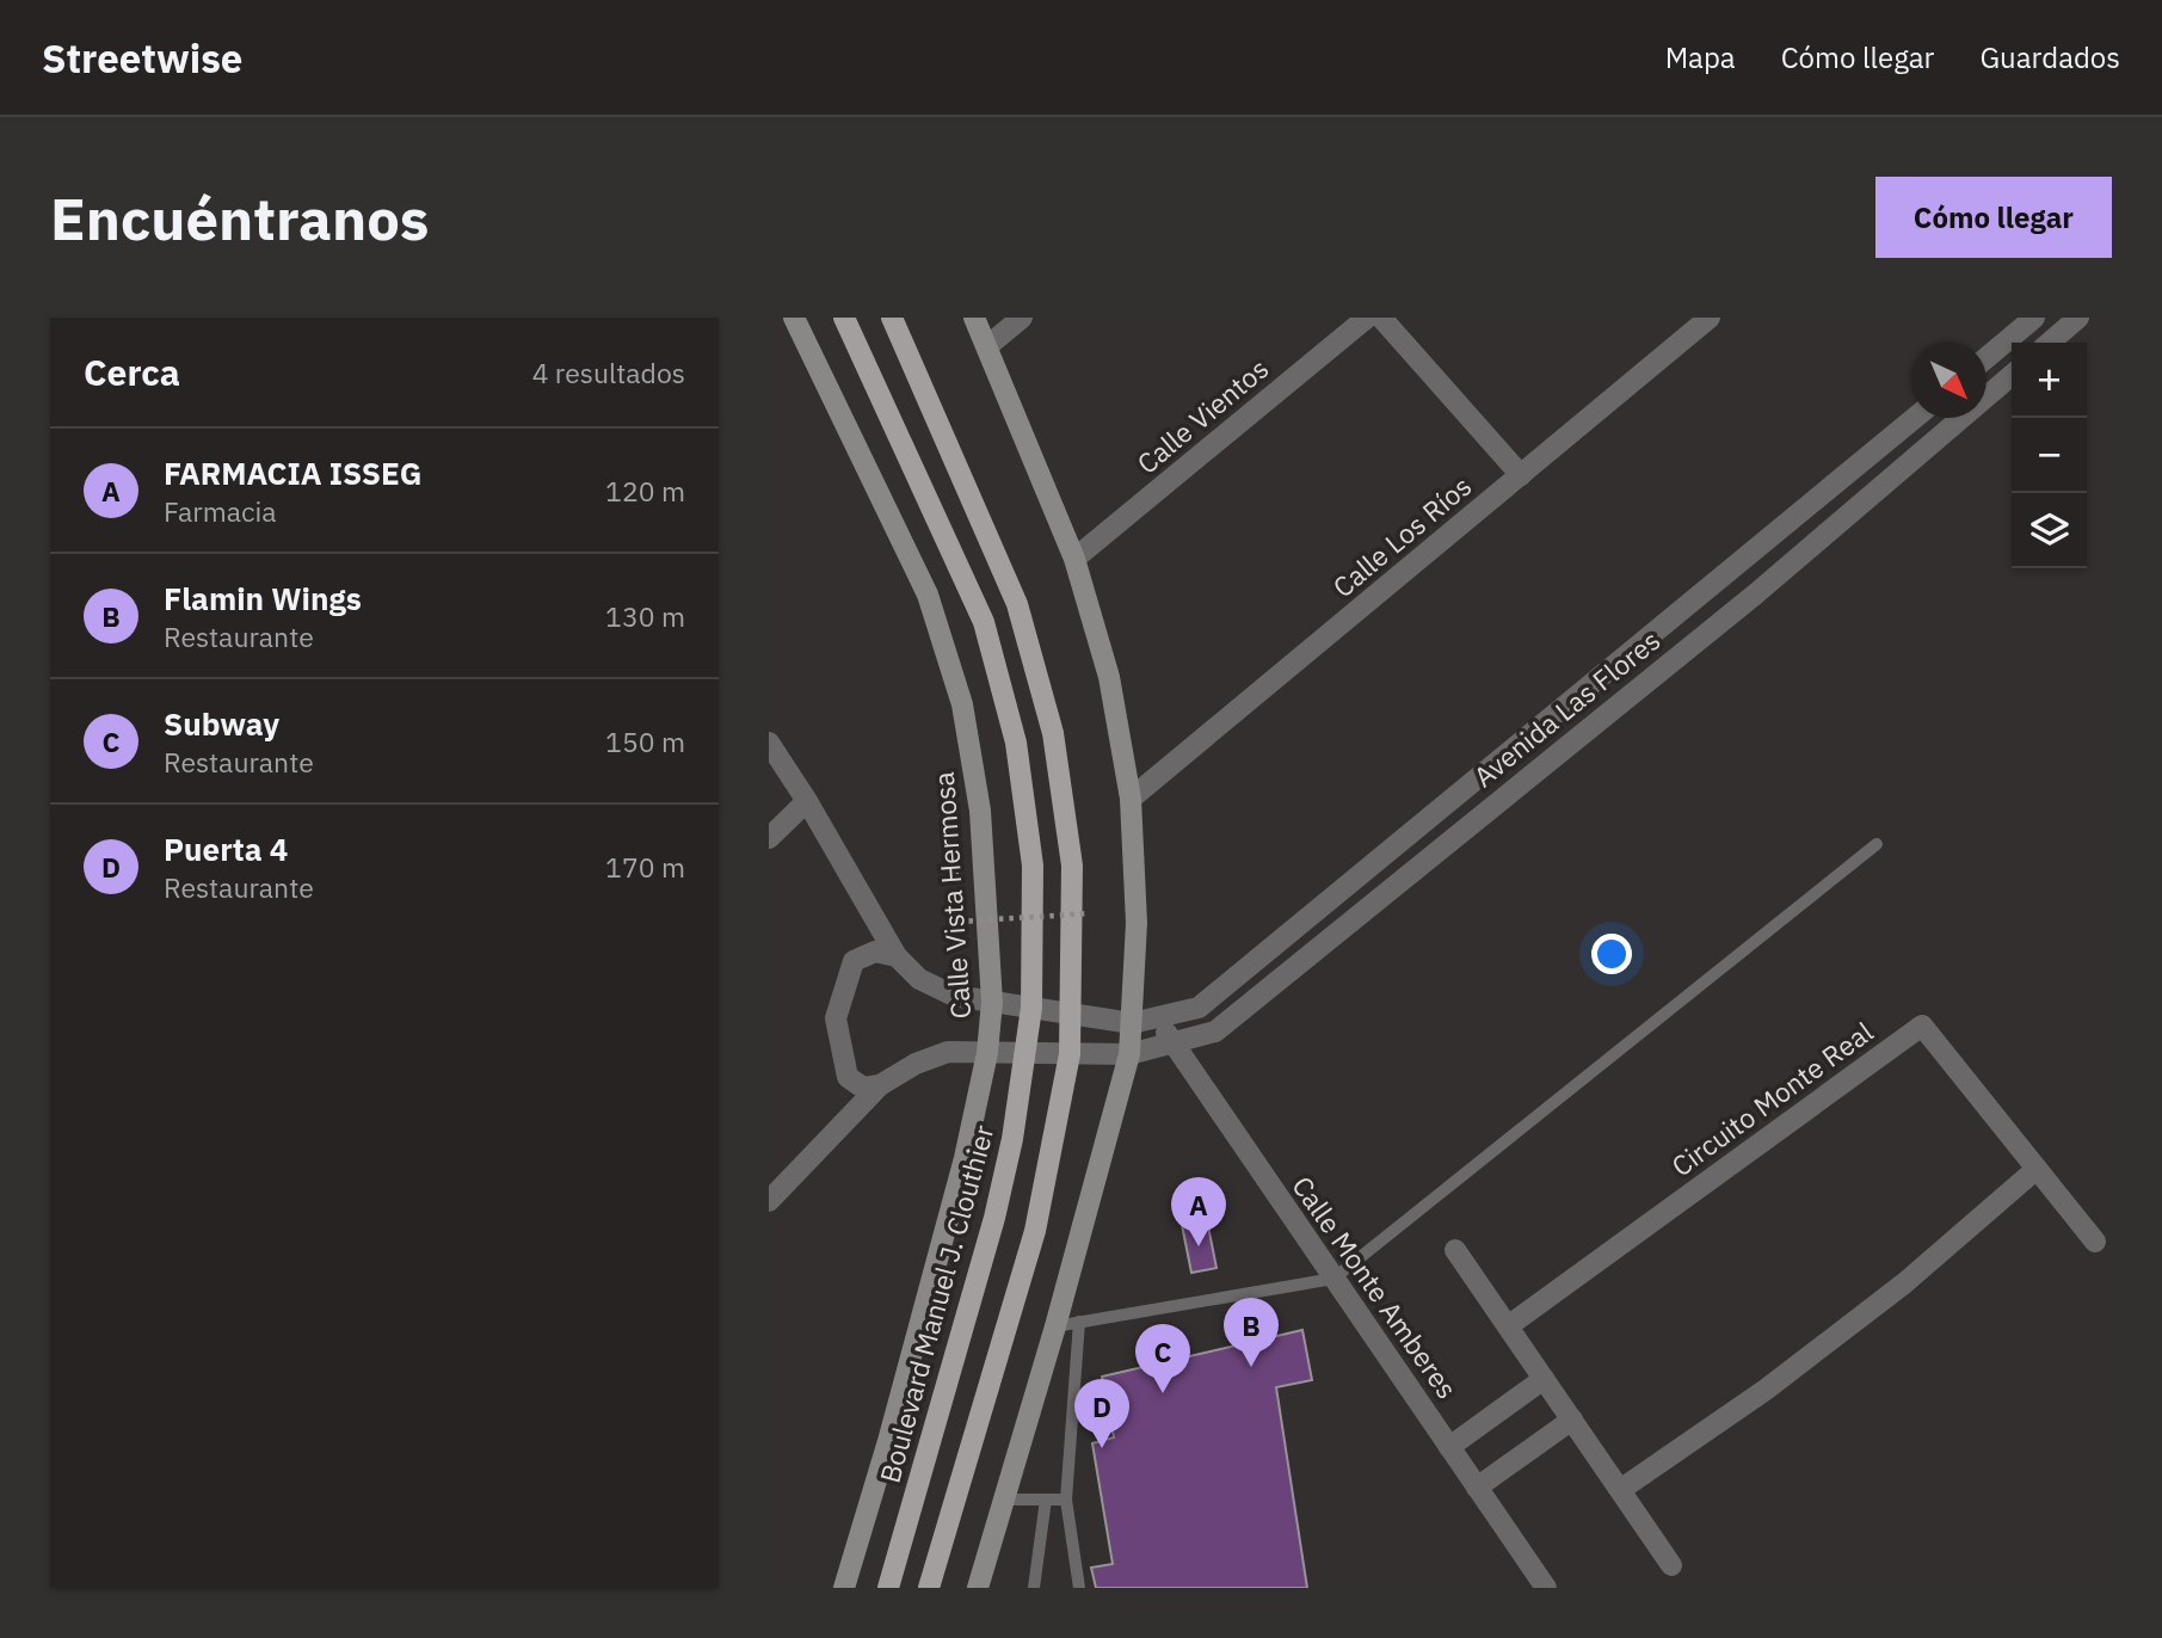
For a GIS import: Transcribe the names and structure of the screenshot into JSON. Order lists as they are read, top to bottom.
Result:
{
  "streets": {
    "main road": ["Boulevard Manuel J. Clouthier"],
    "street": [
      "Calle Vientos",
      "Calle Los Ríos",
      "Avenida Las Flores",
      "Calle Vista Hermosa",
      "Circuito Monte Real",
      "Calle Monte Amberes"
    ]
  },
  "crossings": [
    ["Avenida Las Flores", "Calle Vista Hermosa"],
    ["Avenida Las Flores", "Calle Monte Amberes"],
    ["Avenida Las Flores", "Boulevard Manuel J. Clouthier"]
  ],
  "north": "bottom right",
  "page": {
    "header": "Streetwise",
    "nav": ["Mapa", "Cómo llegar", "Guardados"],
    "buttons": "Cómo llegar",
    "title": "Encuéntranos",
    "heading": ["Cerca", "4 resultados"],
    "map_buttons": ["+", "−"],
    "list": [
      {
        "mark": "A",
        "name": "FARMACIA ISSEG",
        "note": "Farmacia",
        "value": "120 m"
      },
      {
        "mark": "B",
        "name": "Flamin Wings",
        "note": "Restaurante",
        "value": "130 m"
      },
      {
        "mark": "C",
        "name": "Subway",
        "note": "Restaurante",
        "value": "150 m"
      },
      {
        "mark": "D",
        "name": "Puerta 4",
        "note": "Restaurante",
        "value": "170 m"
      }
    ],
    "pins": [
      "A",
      "B",
      "C",
      "D"
    ]
  }
}
